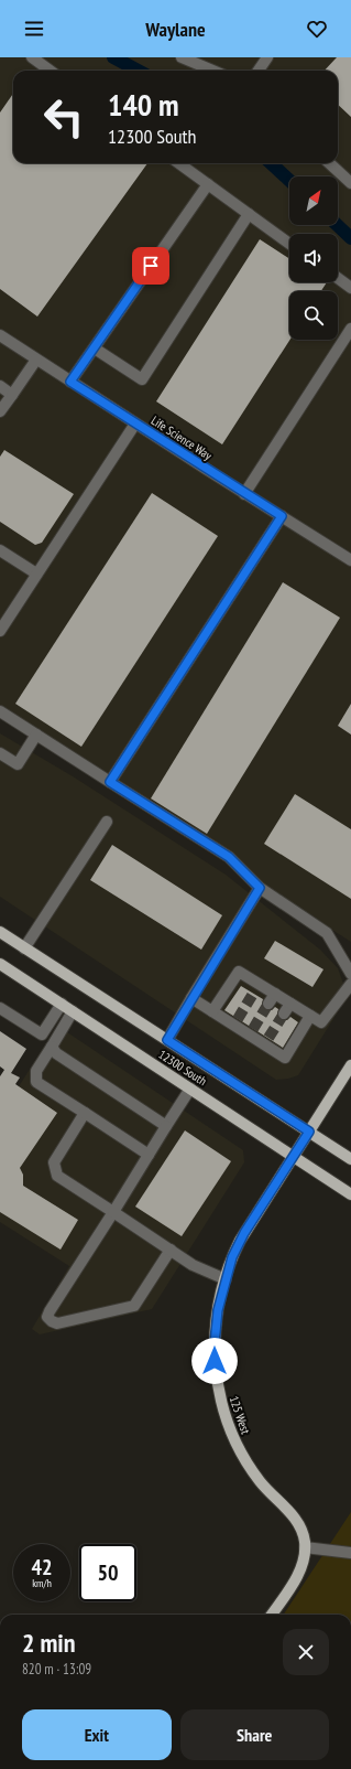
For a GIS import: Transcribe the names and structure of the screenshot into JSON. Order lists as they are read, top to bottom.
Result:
{
  "streets": {
    "main road": ["12300 South", "125 West"],
    "street": ["Life Science Way"]
  },
  "crossings": [
    ["12300 South", "125 West"]
  ],
  "north": "top right",
  "page": {
    "header": "Waylane",
    "turn": ["140 m", "12300 South"],
    "speed": "42 km/h",
    "limit": "50",
    "heading": ["2 min", "820 m · 13:09"],
    "buttons": ["Exit", "Share"]
  }
}
